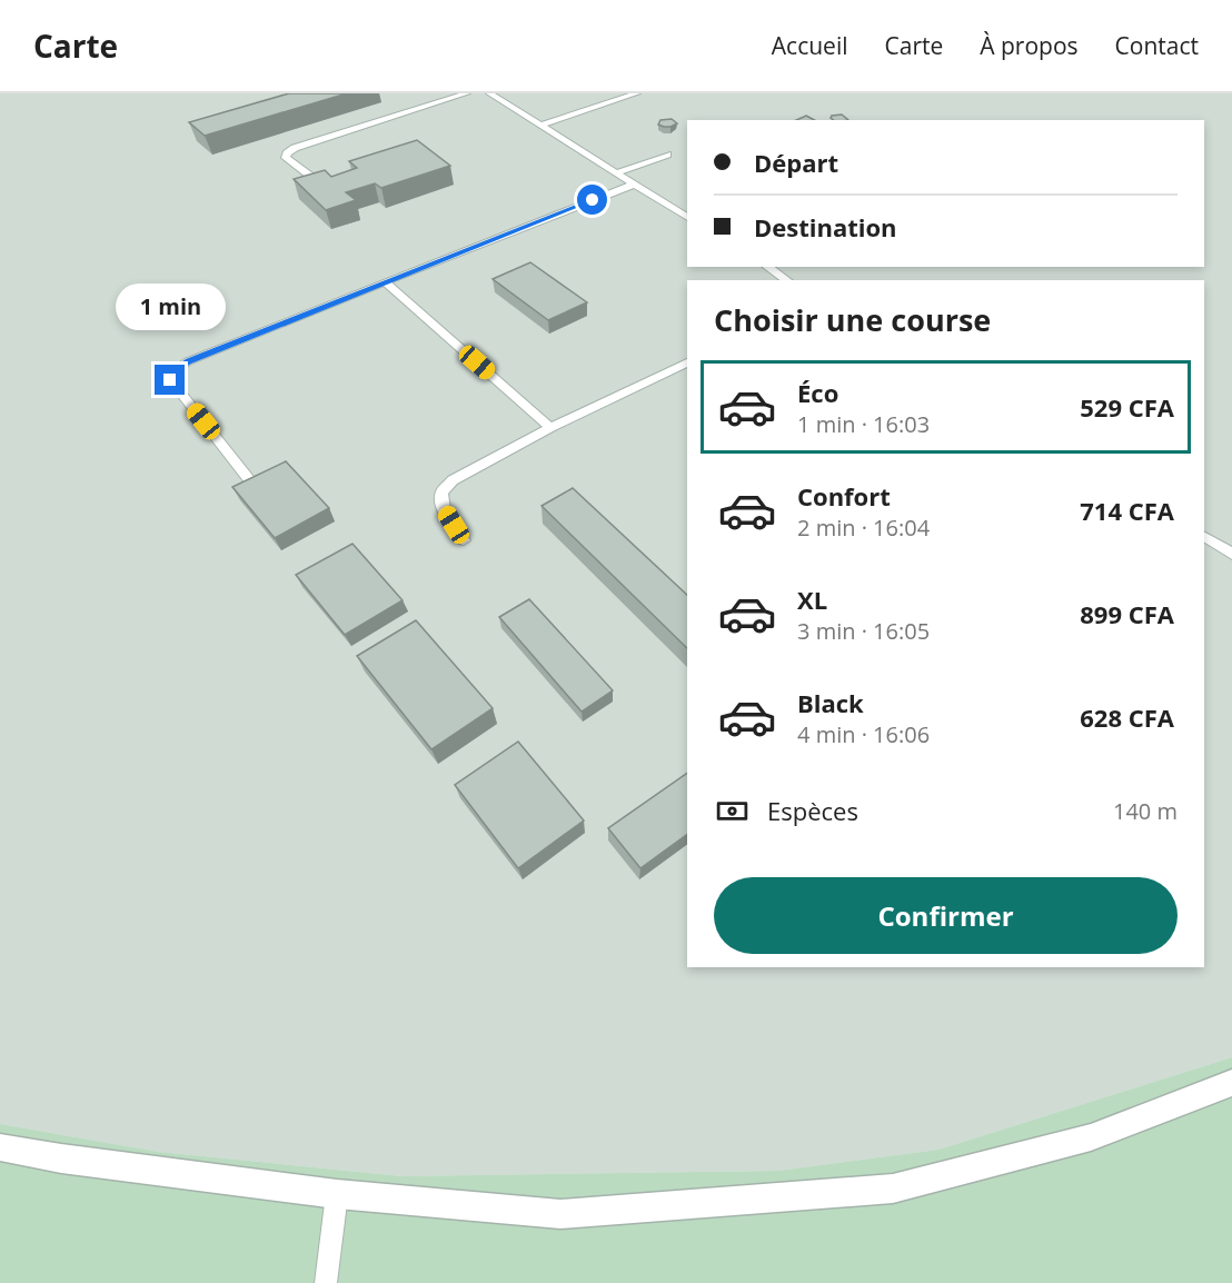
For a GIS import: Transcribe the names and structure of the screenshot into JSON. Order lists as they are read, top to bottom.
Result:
{
  "page": {
    "header": "Carte",
    "nav": [
      "Accueil",
      "Carte",
      "À propos",
      "Contact"
    ],
    "banner": ["Départ", "Destination"],
    "heading": "Choisir une course",
    "bubble": "1 min",
    "list": [
      {
        "name": "Éco",
        "note": "1 min · 16:03",
        "value": "529 CFA"
      },
      {
        "name": "Confort",
        "note": "2 min · 16:04",
        "value": "714 CFA"
      },
      {
        "name": "XL",
        "note": "3 min · 16:05",
        "value": "899 CFA"
      },
      {
        "name": "Black",
        "note": "4 min · 16:06",
        "value": "628 CFA"
      }
    ],
    "pay": ["Espèces", "140 m"],
    "buttons": "Confirmer"
  }
}
